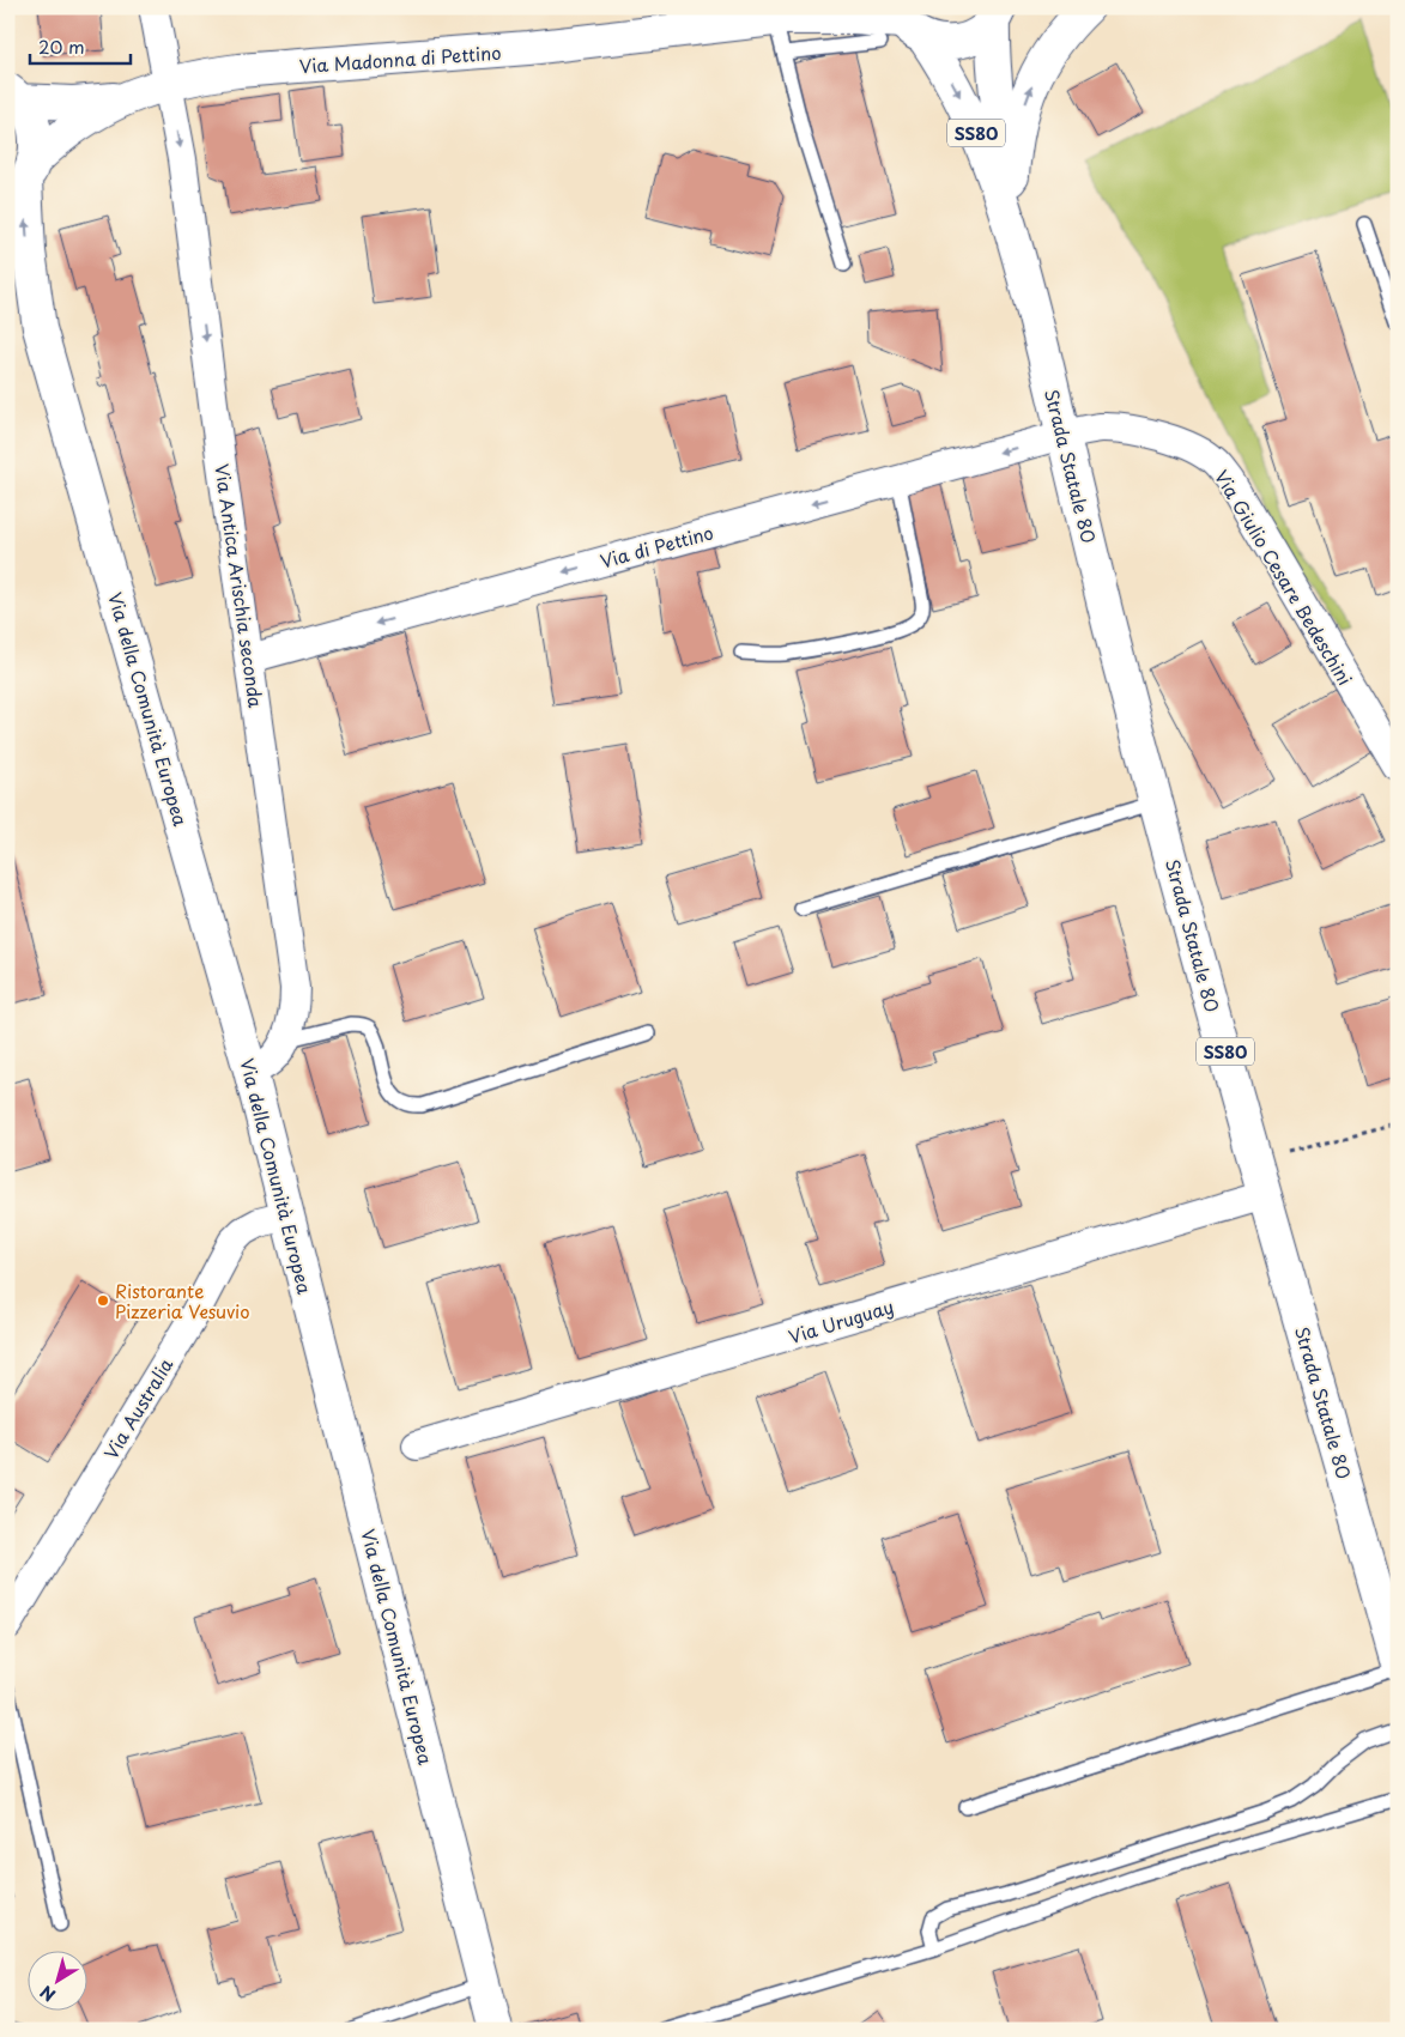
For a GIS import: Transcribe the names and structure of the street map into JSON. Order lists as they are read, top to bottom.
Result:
{
  "streets": {
    "street": [
      "Via Madonna di Pettino",
      "SS80",
      "Strada Statale 80",
      "Via di Pettino",
      "Via Giulio Cesare Bedeschini",
      "Via Antica Arischia seconda",
      "Via della Comunità Europea",
      "Via Uruguay",
      "Via Australia"
    ]
  },
  "crossings": [
    ["Via Madonna di Pettino", "SS80"],
    ["Via Madonna di Pettino", "Strada Statale 80"],
    ["Via Madonna di Pettino", "Via Antica Arischia seconda"],
    ["Via Madonna di Pettino", "Via della Comunità Europea"],
    ["SS80", "Strada Statale 80"],
    ["Strada Statale 80", "Via di Pettino"],
    ["Strada Statale 80", "Via Giulio Cesare Bedeschini"],
    ["Strada Statale 80", "Via Uruguay"],
    ["Via di Pettino", "Via Giulio Cesare Bedeschini"],
    ["Via di Pettino", "Via Antica Arischia seconda"],
    ["Via Antica Arischia seconda", "Via della Comunità Europea"],
    ["Via della Comunità Europea", "Via Australia"]
  ],
  "one_way": ["Via di Pettino", "Via Antica Arischia seconda"],
  "places": ["Ristorante Pizzeria Vesuvio"],
  "scale_bar": "20 m",
  "north": "bottom left"
}
